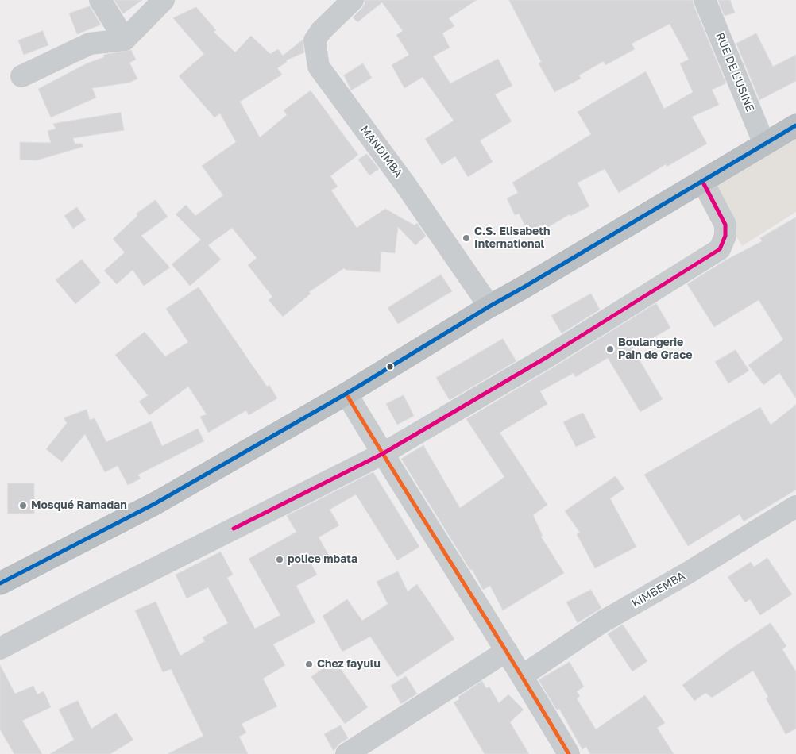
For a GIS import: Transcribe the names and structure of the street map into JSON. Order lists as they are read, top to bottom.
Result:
{
  "streets": {
    "street": ["RUE DE L'USINE", "MANDIMBA", "KIMBEMBA"]
  },
  "places": [
    "C.S. Elisabeth International",
    "Boulangerie Pain de Grace",
    "Mosqué Ramadan",
    "police mbata",
    "Chez fayulu"
  ]
}
